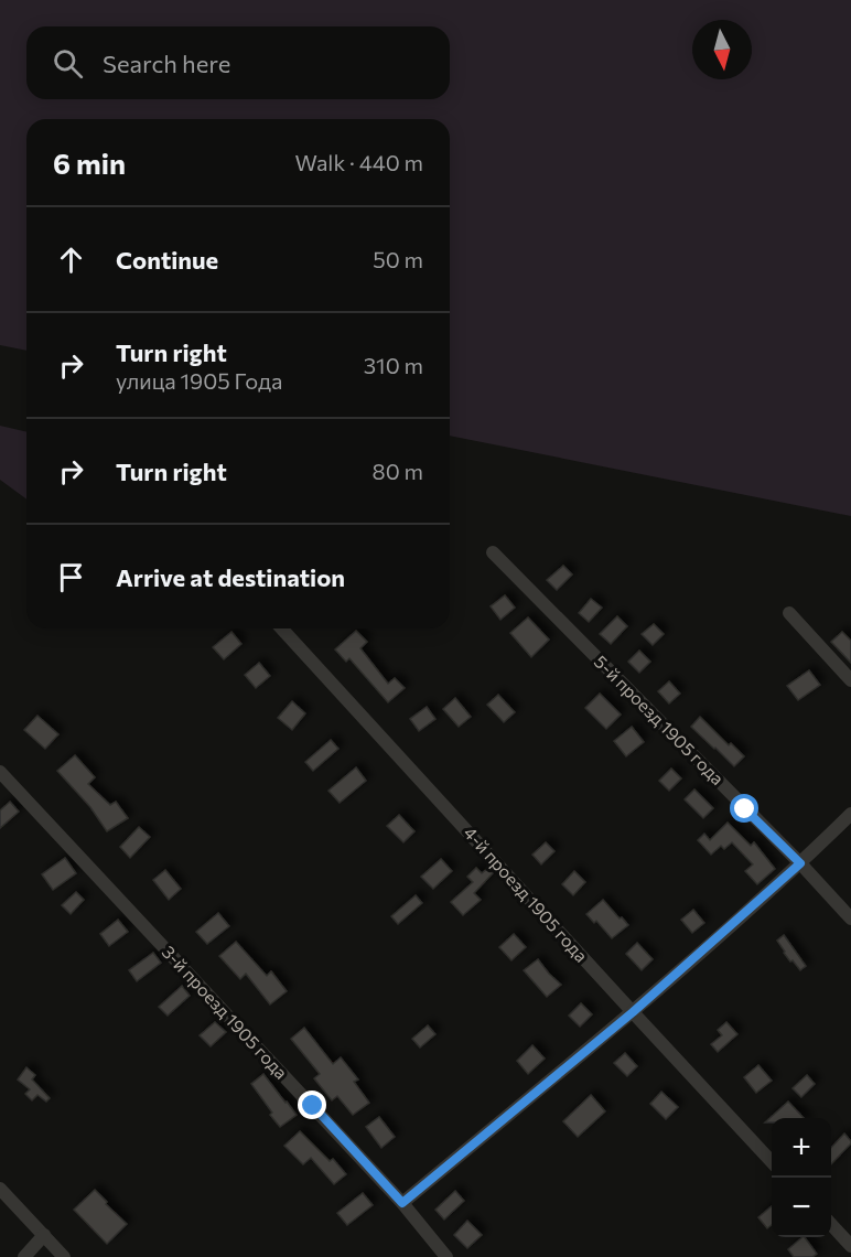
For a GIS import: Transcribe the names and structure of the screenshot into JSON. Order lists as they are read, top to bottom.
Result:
{
  "streets": {
    "street": ["5-й проезд 1905 года", "4-й проезд 1905 года", "3-й проезд 1905 года"]
  },
  "north": "bottom",
  "page": {
    "search": "Search here",
    "heading": ["6 min", "Walk · 440 m"],
    "list": [
      ["Continue", "50 m"],
      ["Turn right", "улица 1905 Года", "310 m"],
      ["Turn right", "80 m"],
      "Arrive at destination"
    ],
    "map_buttons": ["+", "−"]
  }
}
